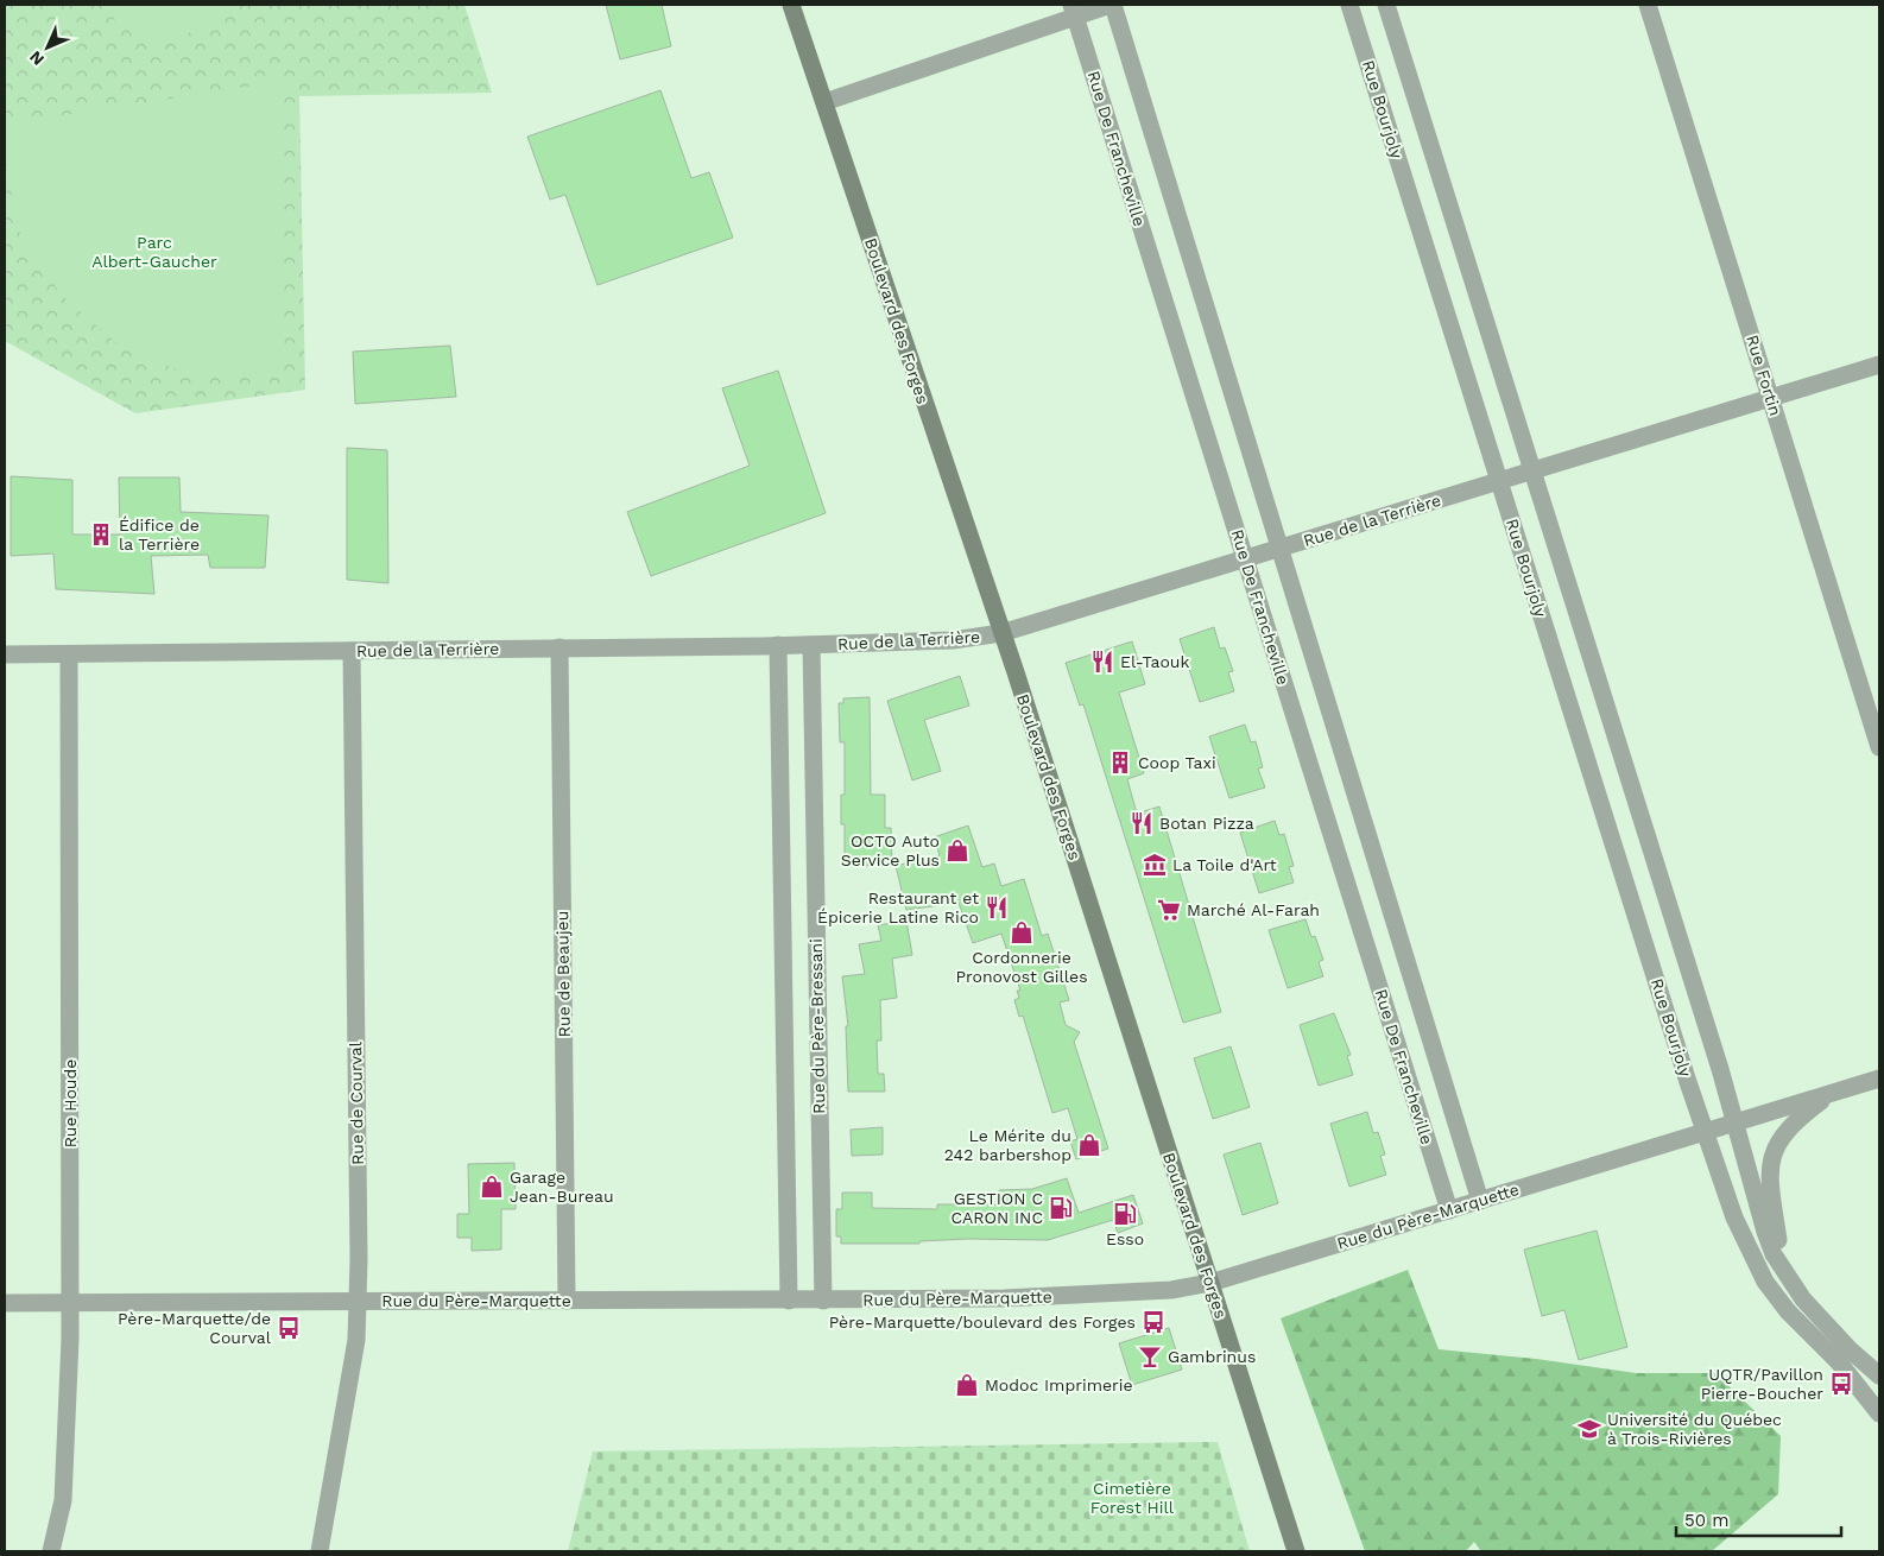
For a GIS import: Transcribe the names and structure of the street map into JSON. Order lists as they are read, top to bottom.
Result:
{
  "streets": {
    "main road": ["Boulevard des Forges"],
    "street": [
      "Rue Bourjoly",
      "Rue De Francheville",
      "Rue Fortin",
      "Rue de la Terrière",
      "Rue de Beaujeu",
      "Rue du Père-Bressani",
      "Rue Houde",
      "Rue de Courval",
      "Rue du Père-Marquette"
    ]
  },
  "crossings": [
    ["Rue Bourjoly", "Rue de la Terrière"],
    ["Rue Bourjoly", "Rue du Père-Marquette"],
    ["Rue De Francheville", "Rue de la Terrière"],
    ["Rue De Francheville", "Rue du Père-Marquette"],
    ["Boulevard des Forges", "Rue de la Terrière"],
    ["Boulevard des Forges", "Rue du Père-Marquette"],
    ["Rue Fortin", "Rue de la Terrière"],
    ["Rue de la Terrière", "Rue de Beaujeu"],
    ["Rue de la Terrière", "Rue du Père-Bressani"],
    ["Rue de la Terrière", "Rue Houde"],
    ["Rue de la Terrière", "Rue de Courval"],
    ["Rue de Beaujeu", "Rue du Père-Marquette"],
    ["Rue du Père-Bressani", "Rue du Père-Marquette"],
    ["Rue Houde", "Rue du Père-Marquette"],
    ["Rue de Courval", "Rue du Père-Marquette"]
  ],
  "parks": ["Parc Albert-Gaucher", "Cimetière Forest Hill"],
  "places": {
    "building": ["Édifice de la Terrière", "Coop Taxi"],
    "restaurant": ["El-Taouk", "Botan Pizza", "Restaurant et Épicerie Latine Rico"],
    "shop": [
      "OCTO Auto Service Plus",
      "Cordonnerie Pronovost Gilles",
      "Le Mérite du 242 barbershop",
      "Garage Jean-Bureau",
      "Modoc Imprimerie"
    ],
    "museum": ["La Toile d'Art"],
    "supermarket": ["Marché Al-Farah"],
    "fuel station": ["GESTION C CARON INC", "Esso"],
    "bus stop": ["Père-Marquette/boulevard des Forges", "Père-Marquette/de Courval", "UQTR/Pavillon Pierre-Boucher"],
    "bar": ["Gambrinus"],
    "school or university": ["Université du Québec à Trois-Rivières"]
  },
  "scale_bar": "50 m",
  "north": "bottom left"
}
